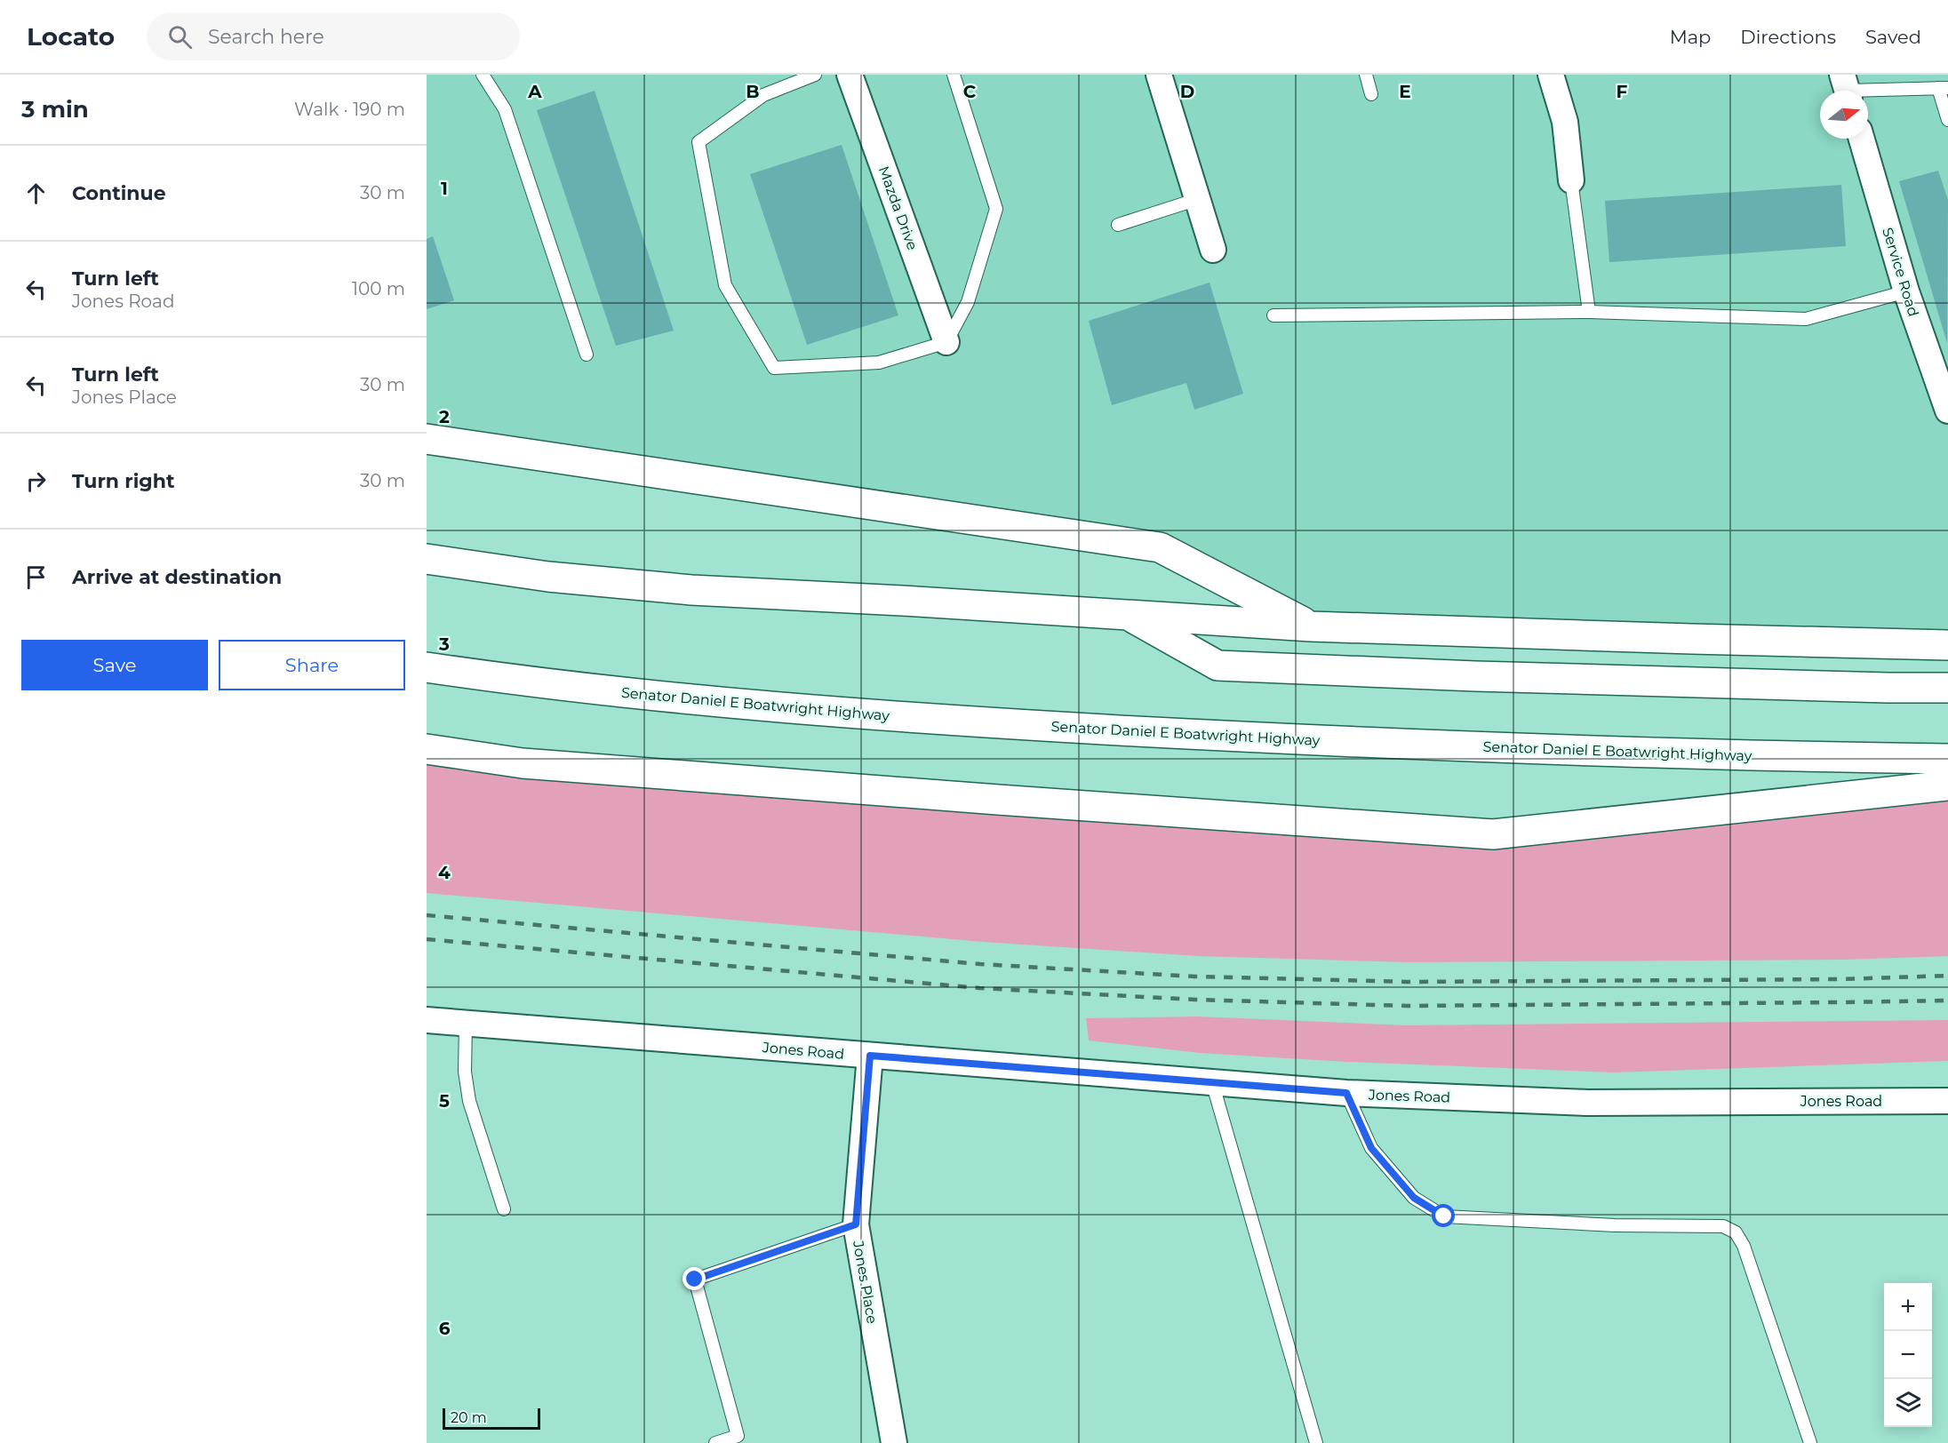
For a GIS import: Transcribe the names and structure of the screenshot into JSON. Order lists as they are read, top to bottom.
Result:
{
  "streets": {
    "highway": ["Senator Daniel E Boatwright Highway"],
    "street": [
      "Mazda Drive",
      "Service Road",
      "Jones Road",
      "Jones Place"
    ]
  },
  "crossings": [
    ["Jones Road", "Jones Place"]
  ],
  "scale_bar": "20 m",
  "north": "right",
  "page": {
    "header": "Locato",
    "search": "Search here",
    "nav": ["Map", "Directions", "Saved"],
    "heading": ["3 min", "Walk · 190 m"],
    "list": [
      ["Continue", "30 m"],
      ["Turn left", "Jones Road", "100 m"],
      ["Turn left", "Jones Place", "30 m"],
      ["Turn right", "30 m"],
      "Arrive at destination"
    ],
    "buttons": ["Save", "Share"],
    "map_buttons": ["+", "−"],
    "scale": "20 m"
  },
  "grid": {
    "columns": [
      "A",
      "B",
      "C",
      "D",
      "E",
      "F"
    ],
    "rows": [
      "1",
      "2",
      "3",
      "4",
      "5",
      "6"
    ]
  }
}
